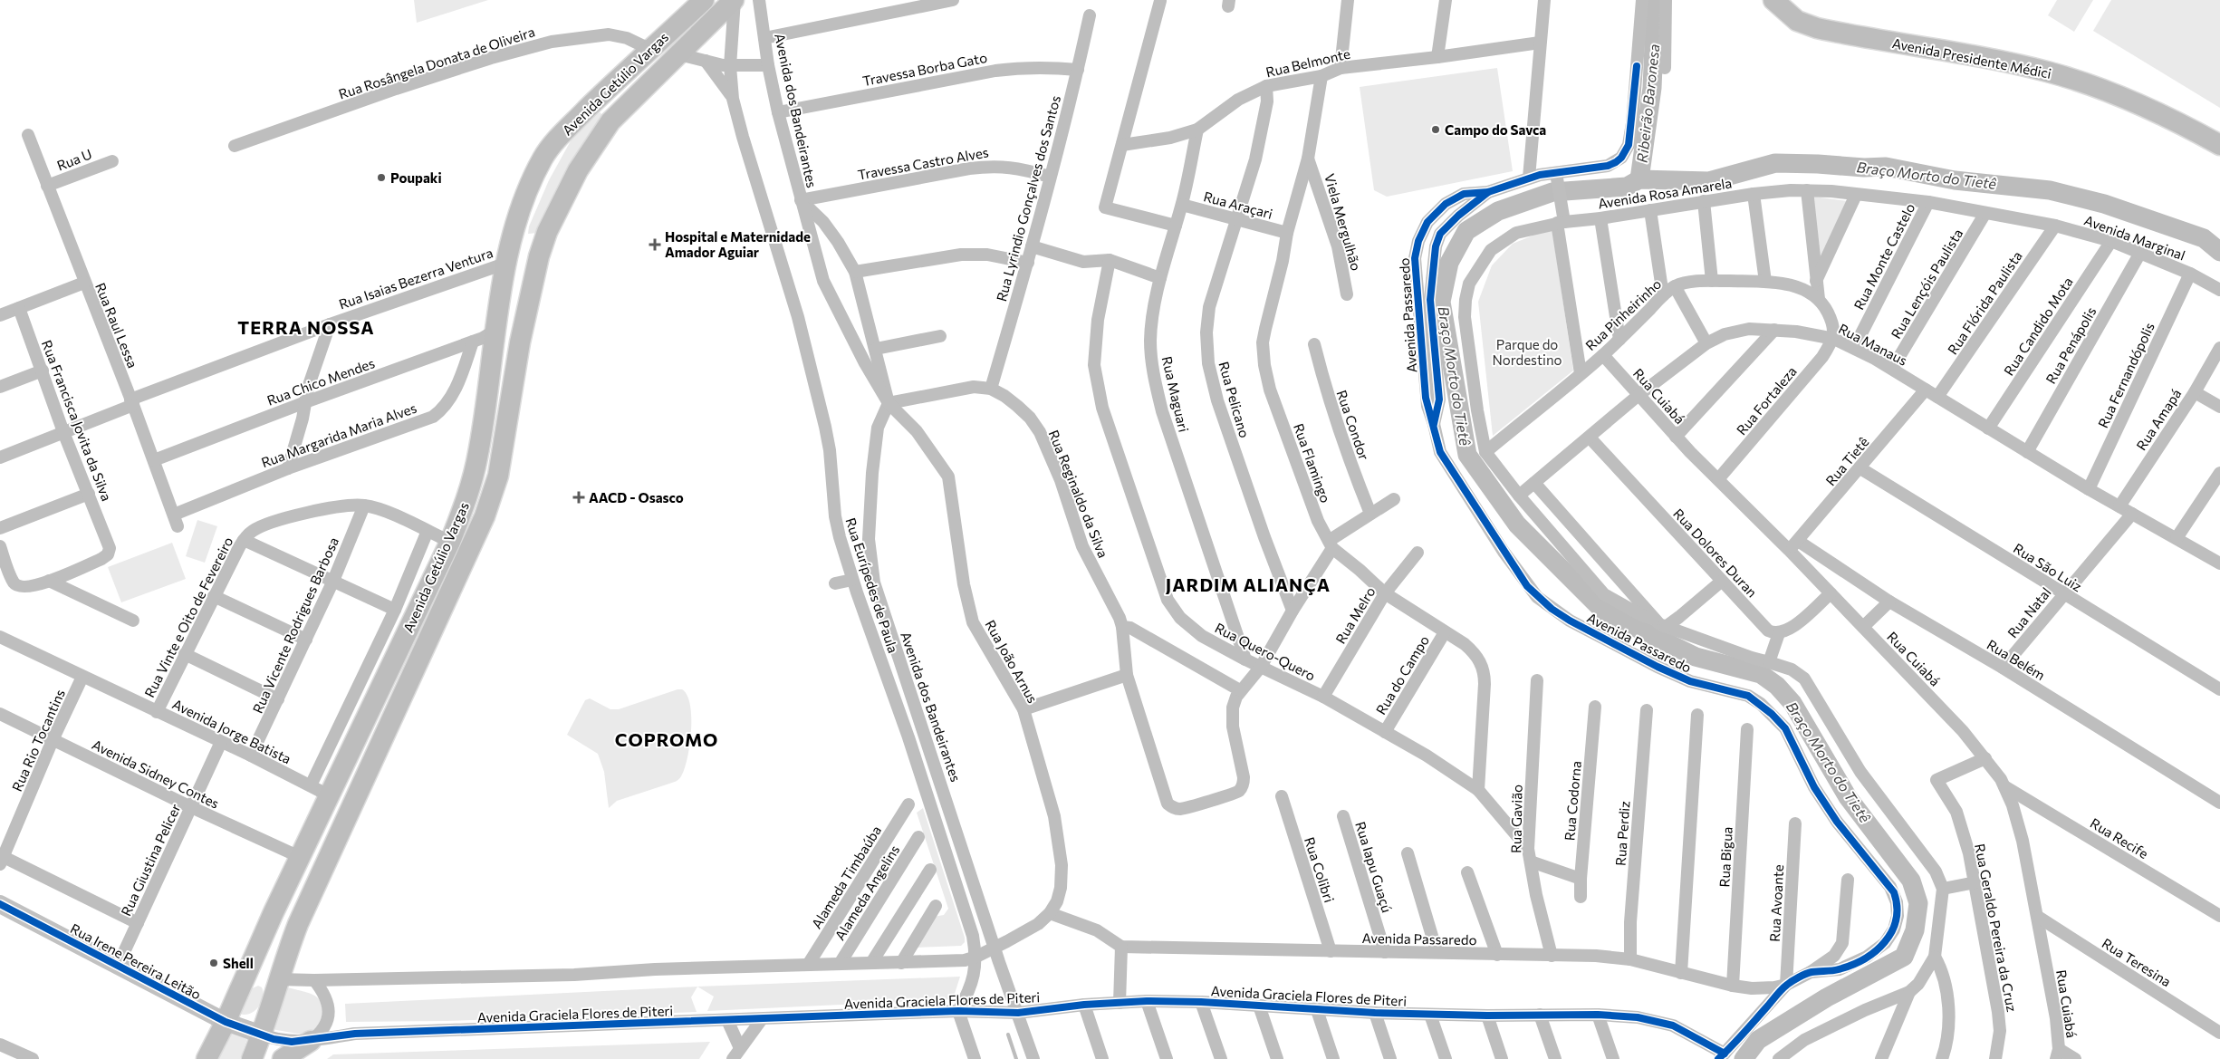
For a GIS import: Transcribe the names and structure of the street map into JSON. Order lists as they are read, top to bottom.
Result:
{
  "streets": {
    "main road": ["Avenida Presidente Médici", "Avenida Getúlio Vargas"],
    "street": [
      "Rua Rosângela Donata de Oliveira",
      "Rua Belmonte",
      "Travessa Borba Gato",
      "Avenida dos Bandeirantes",
      "Rua U",
      "Travessa Castro Alves",
      "Avenida Rosa Amarela",
      "Rua Lyrindio Gonçalves dos Santos",
      "Rua Araçari",
      "Viela Mergulhão",
      "Avenida Marginal",
      "Rua Monte Castelo",
      "Rua Isaias Bezerra Ventura",
      "Rua Lençóis Paulista",
      "Rua Flórida Paulista",
      "Rua Pinheirinho",
      "Avenida Passaredo",
      "Rua Raul Lessa",
      "Rua Candido Mota",
      "Rua Manaus",
      "Rua Penápolis",
      "Rua Fernandópolis",
      "Rua Chico Mendes",
      "Rua Maguari",
      "Rua Cuiabá",
      "Rua Pelicano",
      "Rua Fortaleza",
      "Rua Amapá",
      "Rua Francisca Jovita da Silva",
      "Rua Condor",
      "Rua Margarida Maria Alves",
      "Rua Tietê",
      "Rua Flamingo",
      "Rua Reginaldo da Silva",
      "Rua Dolores Duran",
      "Rua São Luiz",
      "Rua Eurípedes de Paula",
      "Rua Natal",
      "Rua Melro",
      "Rua Vinte e Oito de Fevereiro",
      "Rua Vicente Rodrigues Barbosa",
      "Rua Quero-Quero",
      "Rua Belém",
      "Rua João Arnus",
      "Rua do Campo",
      "Avenida Jorge Batista",
      "Rua Rio Tocantins",
      "Avenida Sidney Contes",
      "Rua Codorna",
      "Rua Gavião",
      "Rua Perdiz",
      "Rua Recife",
      "Rua Bigua",
      "Rua Giustina Pelicer",
      "Rua Iapu Guaçú",
      "Rua Colibri",
      "Alameda Timbaúba",
      "Alameda Angelins",
      "Rua Avoante",
      "Rua Geraldo Pereira da Cruz",
      "Rua Irene Pereira Leitão",
      "Rua Teresina",
      "Avenida Graciela Flores de Piteri"
    ]
  },
  "crossings": [
    ["Rua Rosângela Donata de Oliveira", "Avenida Getúlio Vargas"],
    ["Rua Belmonte", "Rua Maguari"],
    ["Rua Belmonte", "Rua Pelicano"],
    ["Rua Belmonte", "Rua Flamingo"],
    ["Travessa Borba Gato", "Avenida dos Bandeirantes"],
    ["Travessa Borba Gato", "Rua Lyrindio Gonçalves dos Santos"],
    ["Avenida Getúlio Vargas", "Rua Isaias Bezerra Ventura"],
    ["Avenida Getúlio Vargas", "Rua Chico Mendes"],
    ["Avenida Getúlio Vargas", "Rua Eurípedes de Paula"],
    ["Avenida Getúlio Vargas", "Rua Vinte e Oito de Fevereiro"],
    ["Avenida Getúlio Vargas", "Avenida Jorge Batista"],
    ["Avenida Getúlio Vargas", "Avenida Sidney Contes"],
    ["Avenida Getúlio Vargas", "Rua Irene Pereira Leitão"],
    ["Avenida Getúlio Vargas", "Avenida Graciela Flores de Piteri"],
    ["Avenida dos Bandeirantes", "Travessa Castro Alves"],
    ["Avenida dos Bandeirantes", "Rua Reginaldo da Silva"],
    ["Avenida dos Bandeirantes", "Rua João Arnus"],
    ["Avenida dos Bandeirantes", "Avenida Graciela Flores de Piteri"],
    ["Rua U", "Rua Raul Lessa"],
    ["Travessa Castro Alves", "Rua Lyrindio Gonçalves dos Santos"],
    ["Avenida Rosa Amarela", "Avenida Marginal"],
    ["Avenida Rosa Amarela", "Rua Monte Castelo"],
    ["Avenida Rosa Amarela", "Rua Pinheirinho"],
    ["Rua Lyrindio Gonçalves dos Santos", "Rua Reginaldo da Silva"],
    ["Rua Araçari", "Rua Maguari"],
    ["Rua Araçari", "Rua Pelicano"],
    ["Rua Araçari", "Rua Flamingo"],
    ["Viela Mergulhão", "Rua Flamingo"],
    ["Avenida Marginal", "Rua Monte Castelo"],
    ["Avenida Marginal", "Rua Lençóis Paulista"],
    ["Avenida Marginal", "Rua Flórida Paulista"],
    ["Avenida Marginal", "Rua Candido Mota"],
    ["Avenida Marginal", "Rua Penápolis"],
    ["Avenida Marginal", "Rua Fernandópolis"],
    ["Rua Monte Castelo", "Rua Manaus"],
    ["Rua Isaias Bezerra Ventura", "Rua Raul Lessa"],
    ["Rua Isaias Bezerra Ventura", "Rua Francisca Jovita da Silva"],
    ["Rua Lençóis Paulista", "Rua Manaus"],
    ["Rua Flórida Paulista", "Rua Manaus"],
    ["Rua Pinheirinho", "Rua Cuiabá"],
    ["Avenida Passaredo", "Rua Gavião"],
    ["Avenida Passaredo", "Rua Perdiz"],
    ["Avenida Passaredo", "Rua Bigua"],
    ["Avenida Passaredo", "Rua Iapu Guaçú"],
    ["Avenida Passaredo", "Rua Colibri"],
    ["Avenida Passaredo", "Rua Avoante"],
    ["Rua Raul Lessa", "Rua Chico Mendes"],
    ["Rua Raul Lessa", "Rua Margarida Maria Alves"],
    ["Rua Candido Mota", "Rua Manaus"],
    ["Rua Manaus", "Rua Penápolis"],
    ["Rua Manaus", "Rua Fernandópolis"],
    ["Rua Manaus", "Rua Cuiabá"],
    ["Rua Manaus", "Rua Fortaleza"],
    ["Rua Manaus", "Rua Amapá"],
    ["Rua Manaus", "Rua Tietê"],
    ["Rua Manaus", "Rua Dolores Duran"],
    ["Rua Manaus", "Rua Natal"],
    ["Rua Chico Mendes", "Rua Margarida Maria Alves"],
    ["Rua Maguari", "Rua Quero-Quero"],
    ["Rua Cuiabá", "Rua Fortaleza"],
    ["Rua Cuiabá", "Rua Tietê"],
    ["Rua Cuiabá", "Rua Belém"],
    ["Rua Cuiabá", "Rua Recife"],
    ["Rua Cuiabá", "Rua Geraldo Pereira da Cruz"],
    ["Rua Cuiabá", "Rua Teresina"],
    ["Rua Tietê", "Rua São Luiz"],
    ["Rua Tietê", "Rua Belém"],
    ["Rua Flamingo", "Rua Melro"],
    ["Rua Flamingo", "Rua Quero-Quero"],
    ["Rua Flamingo", "Rua do Campo"],
    ["Rua Reginaldo da Silva", "Rua João Arnus"],
    ["Rua São Luiz", "Rua Natal"],
    ["Rua Eurípedes de Paula", "Avenida Graciela Flores de Piteri"],
    ["Rua Natal", "Rua Belém"],
    ["Rua Melro", "Rua Quero-Quero"],
    ["Rua Vinte e Oito de Fevereiro", "Rua Vicente Rodrigues Barbosa"],
    ["Rua Vinte e Oito de Fevereiro", "Avenida Jorge Batista"],
    ["Rua Vicente Rodrigues Barbosa", "Avenida Jorge Batista"],
    ["Rua Quero-Quero", "Rua do Campo"],
    ["Rua Quero-Quero", "Rua Codorna"],
    ["Rua Quero-Quero", "Rua Gavião"],
    ["Avenida Jorge Batista", "Rua Rio Tocantins"],
    ["Avenida Jorge Batista", "Rua Giustina Pelicer"],
    ["Rua Rio Tocantins", "Avenida Sidney Contes"],
    ["Avenida Sidney Contes", "Rua Giustina Pelicer"],
    ["Rua Giustina Pelicer", "Rua Irene Pereira Leitão"],
    ["Rua Irene Pereira Leitão", "Avenida Graciela Flores de Piteri"]
  ],
  "districts": ["TERRA NOSSA", "JARDIM ALIANÇA", "COPROMO"],
  "water": ["Ribeirão Baronesa", "Braço Morto do Tietê"],
  "parks": ["Parque do Nordestino"],
  "places": {
    "other": ["Campo do Savca", "Poupaki", "Shell"],
    "health": ["Hospital e Maternidade Amador Aguiar", "AACD - Osasco"]
  }
}
